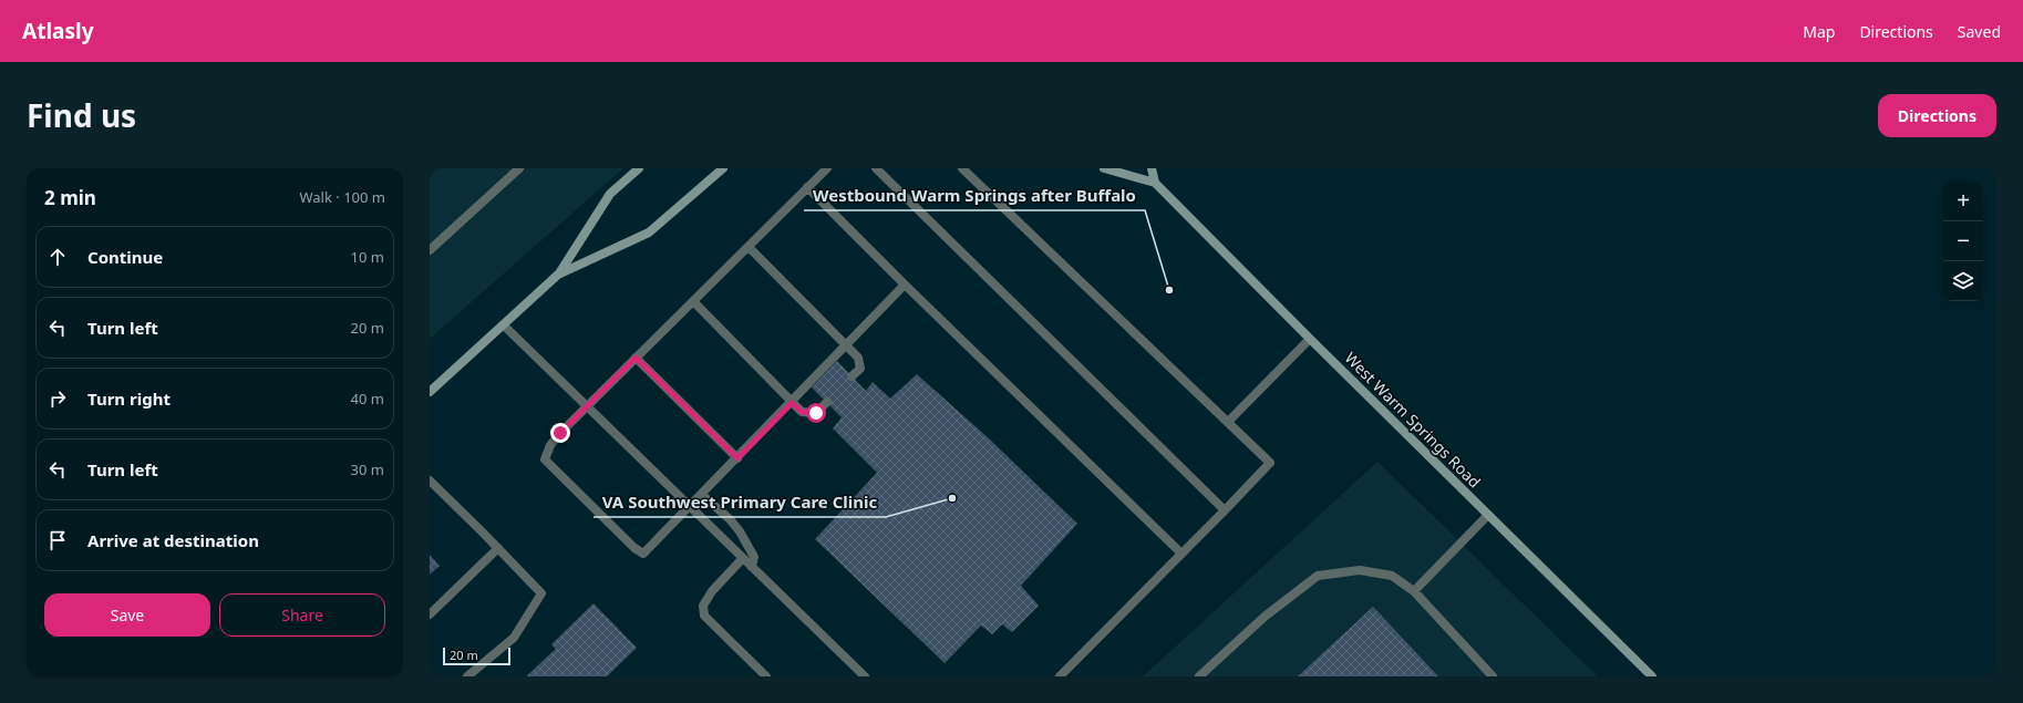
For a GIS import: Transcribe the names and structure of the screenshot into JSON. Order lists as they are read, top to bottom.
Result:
{
  "streets": {
    "main road": ["West Warm Springs Road"]
  },
  "places": ["Westbound Warm Springs after Buffalo", "VA Southwest Primary Care Clinic"],
  "scale_bar": "20 m",
  "page": {
    "header": "Atlasly",
    "nav": ["Map", "Directions", "Saved"],
    "title": "Find us",
    "buttons": [
      "Directions",
      ["Save", "Share"]
    ],
    "heading": ["2 min", "Walk · 100 m"],
    "map_buttons": ["+", "−"],
    "list": [
      ["Continue", "10 m"],
      ["Turn left", "20 m"],
      ["Turn right", "40 m"],
      ["Turn left", "30 m"],
      "Arrive at destination"
    ],
    "scale": "20 m"
  }
}
